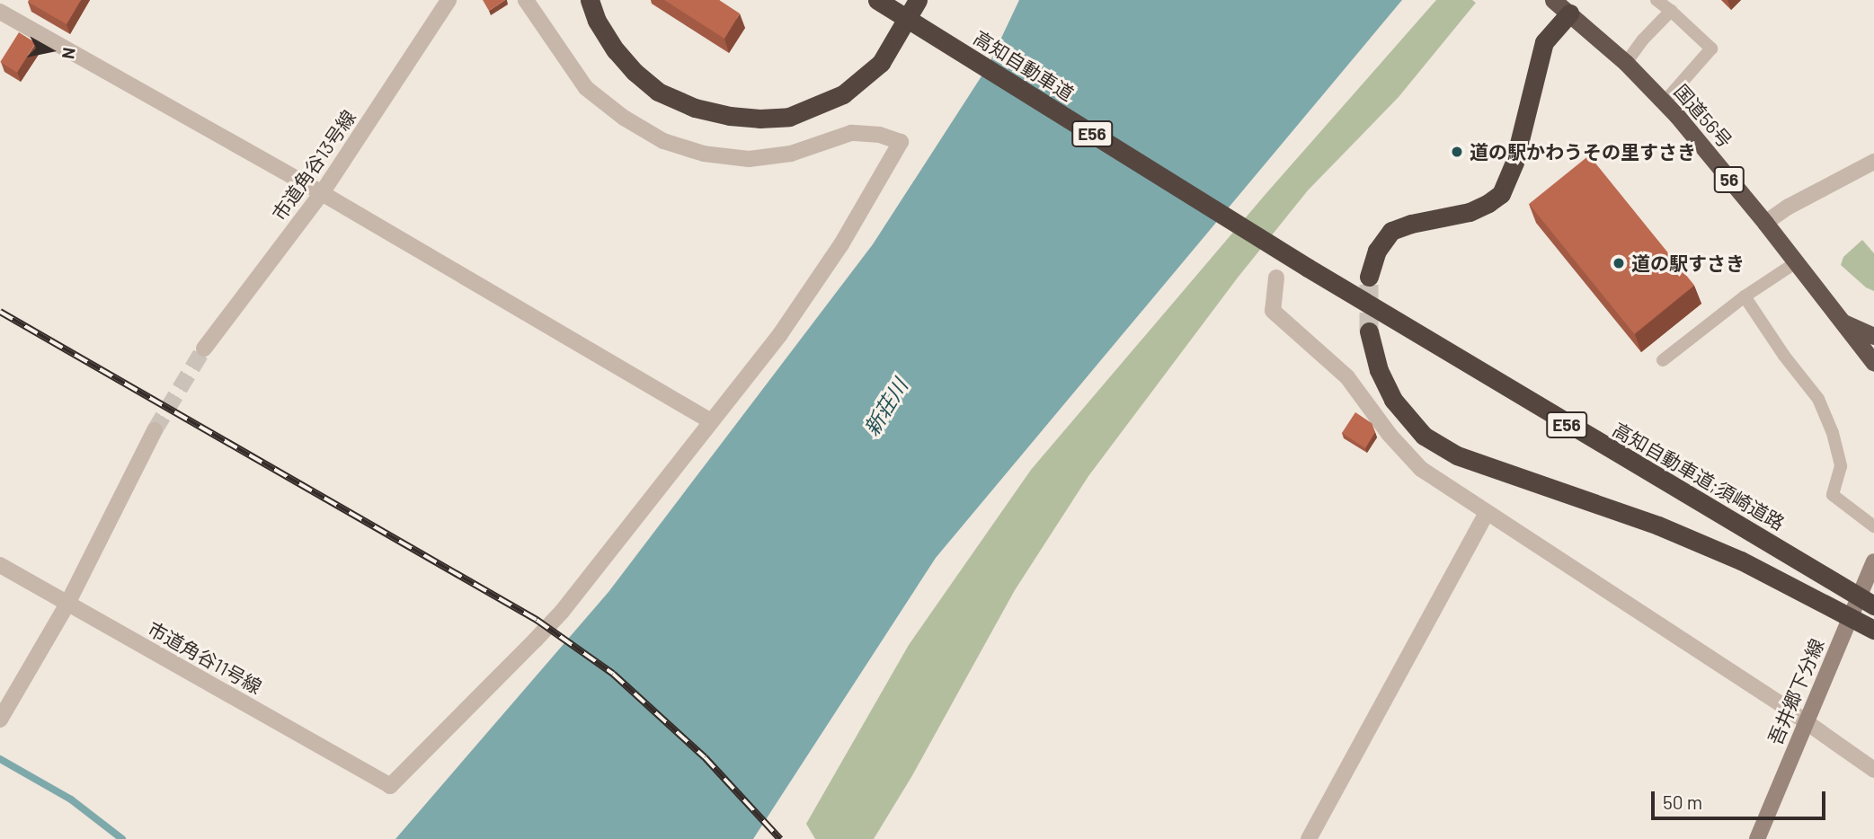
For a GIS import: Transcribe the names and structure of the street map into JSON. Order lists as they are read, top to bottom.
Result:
{
  "streets": {
    "highway": [
      "高知自動車道",
      "国道56号",
      "E56",
      "56",
      "高知自動車道;須崎道路"
    ],
    "main road": ["吾井郷下分線"],
    "street": ["市道角谷13号線", "市道角谷11号線"]
  },
  "crossings": [
    ["高知自動車道", "高知自動車道;須崎道路"]
  ],
  "water": ["新荘川"],
  "places": ["道の駅かわうその里すさき", "道の駅すさき"],
  "scale_bar": "50 m",
  "north": "right"
}
